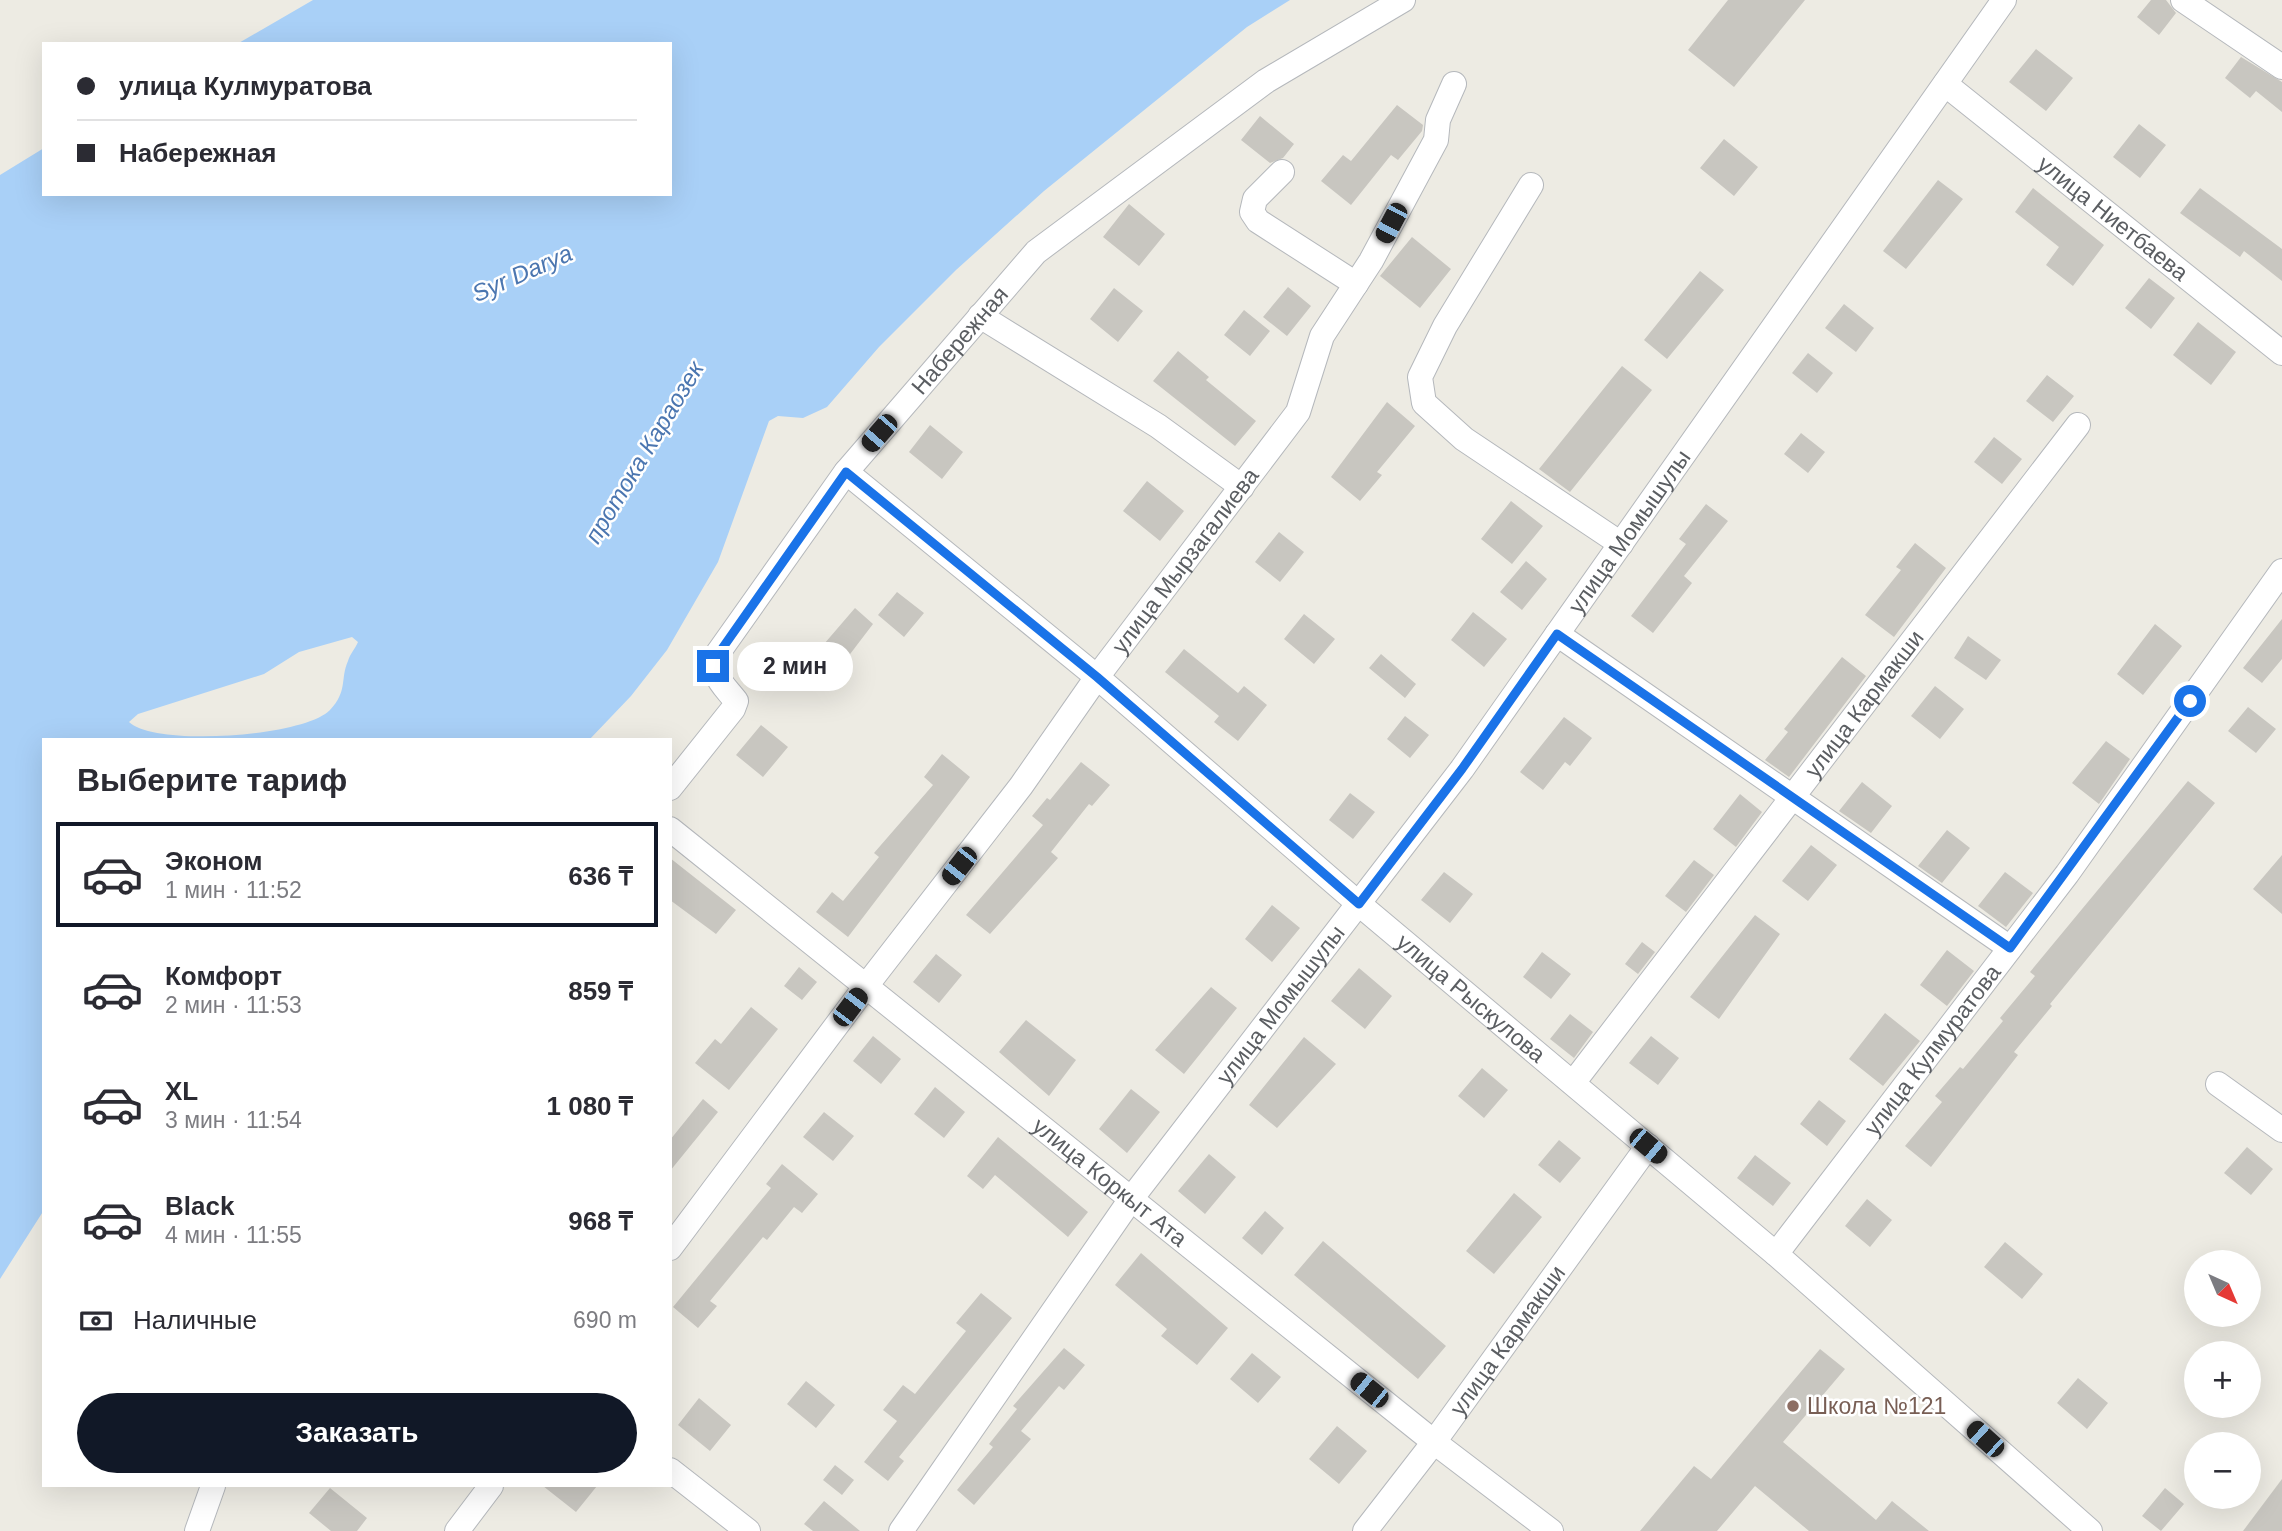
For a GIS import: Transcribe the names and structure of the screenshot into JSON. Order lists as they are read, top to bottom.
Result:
{
  "streets": {
    "street": [
      "улица Ниетбаева",
      "Набережная",
      "улица Момышулы",
      "улица Мырзагалиева",
      "улица Кармакши",
      "улица Рыскулова",
      "улица Кулмуратова",
      "улица Коркыт Ата"
    ]
  },
  "crossings": [
    ["улица Ниетбаева", "улица Момышулы"],
    ["Набережная", "улица Рыскулова"],
    ["улица Момышулы", "улица Рыскулова"],
    ["улица Момышулы", "улица Коркыт Ата"],
    ["улица Мырзагалиева", "улица Рыскулова"],
    ["улица Мырзагалиева", "улица Коркыт Ата"],
    ["улица Кармакши", "улица Рыскулова"],
    ["улица Кармакши", "улица Коркыт Ата"],
    ["улица Рыскулова", "улица Кулмуратова"]
  ],
  "water": ["Syr Darya", "протока Караозек"],
  "places": ["Школа №121"],
  "north": "bottom right",
  "page": {
    "banner": ["улица Кулмуратова", "Набережная"],
    "bubble": "2 мин",
    "heading": "Выберите тариф",
    "list": [
      {
        "name": "Эконом",
        "note": "1 мин · 11:52",
        "value": "636 ₸"
      },
      {
        "name": "Комфорт",
        "note": "2 мин · 11:53",
        "value": "859 ₸"
      },
      {
        "name": "XL",
        "note": "3 мин · 11:54",
        "value": "1 080 ₸"
      },
      {
        "name": "Black",
        "note": "4 мин · 11:55",
        "value": "968 ₸"
      }
    ],
    "map_buttons": ["+", "−"],
    "pay": ["Наличные", "690 m"],
    "buttons": "Заказать"
  }
}
